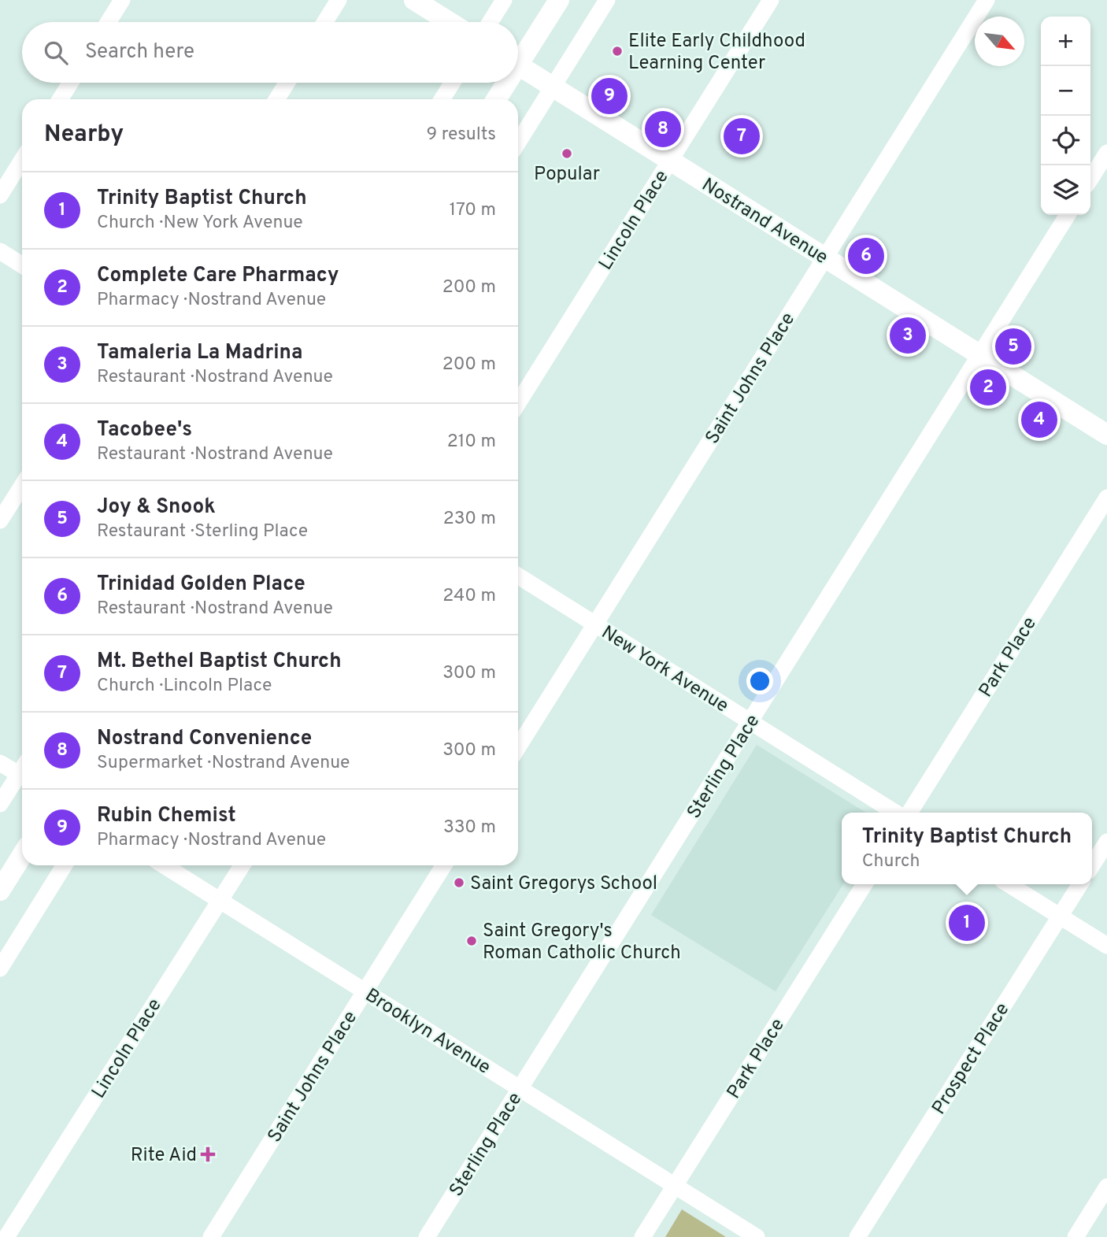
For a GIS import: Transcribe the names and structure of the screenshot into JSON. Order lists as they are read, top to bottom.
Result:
{
  "streets": {
    "main road": ["Nostrand Avenue"],
    "street": [
      "Lincoln Place",
      "Saint Johns Place",
      "Park Place",
      "New York Avenue",
      "Sterling Place",
      "Brooklyn Avenue",
      "Prospect Place"
    ]
  },
  "crossings": [
    ["Lincoln Place", "Nostrand Avenue"],
    ["Lincoln Place", "Brooklyn Avenue"],
    ["Nostrand Avenue", "Saint Johns Place"],
    ["Nostrand Avenue", "Sterling Place"],
    ["Saint Johns Place", "New York Avenue"],
    ["Saint Johns Place", "Brooklyn Avenue"],
    ["Park Place", "Brooklyn Avenue"],
    ["New York Avenue", "Sterling Place"],
    ["Sterling Place", "Brooklyn Avenue"]
  ],
  "places": {
    "other": [
      "Elite Early Childhood Learning Center",
      "Popular",
      "Saint Gregorys School",
      "Saint Gregory's Roman Catholic Church"
    ],
    "health": ["Rite Aid"]
  },
  "north": "bottom right",
  "page": {
    "map_buttons": ["+", "−"],
    "search": "Search here",
    "pins": [
      "9",
      "8",
      "7",
      "6",
      "3",
      "5",
      "2",
      "4",
      "1"
    ],
    "heading": ["Nearby", "9 results"],
    "list": [
      {
        "mark": "1",
        "name": "Trinity Baptist Church",
        "note": "Church · New York Avenue",
        "value": "170 m"
      },
      {
        "mark": "2",
        "name": "Complete Care Pharmacy",
        "note": "Pharmacy · Nostrand Avenue",
        "value": "200 m"
      },
      {
        "mark": "3",
        "name": "Tamaleria La Madrina",
        "note": "Restaurant · Nostrand Avenue",
        "value": "200 m"
      },
      {
        "mark": "4",
        "name": "Tacobee's",
        "note": "Restaurant · Nostrand Avenue",
        "value": "210 m"
      },
      {
        "mark": "5",
        "name": "Joy & Snook",
        "note": "Restaurant · Sterling Place",
        "value": "230 m"
      },
      {
        "mark": "6",
        "name": "Trinidad Golden Place",
        "note": "Restaurant · Nostrand Avenue",
        "value": "240 m"
      },
      {
        "mark": "7",
        "name": "Mt. Bethel Baptist Church",
        "note": "Church · Lincoln Place",
        "value": "300 m"
      },
      {
        "mark": "8",
        "name": "Nostrand Convenience",
        "note": "Supermarket · Nostrand Avenue",
        "value": "300 m"
      },
      {
        "mark": "9",
        "name": "Rubin Chemist",
        "note": "Pharmacy · Nostrand Avenue",
        "value": "330 m"
      }
    ],
    "popup": ["Trinity Baptist Church", "Church"]
  }
}
